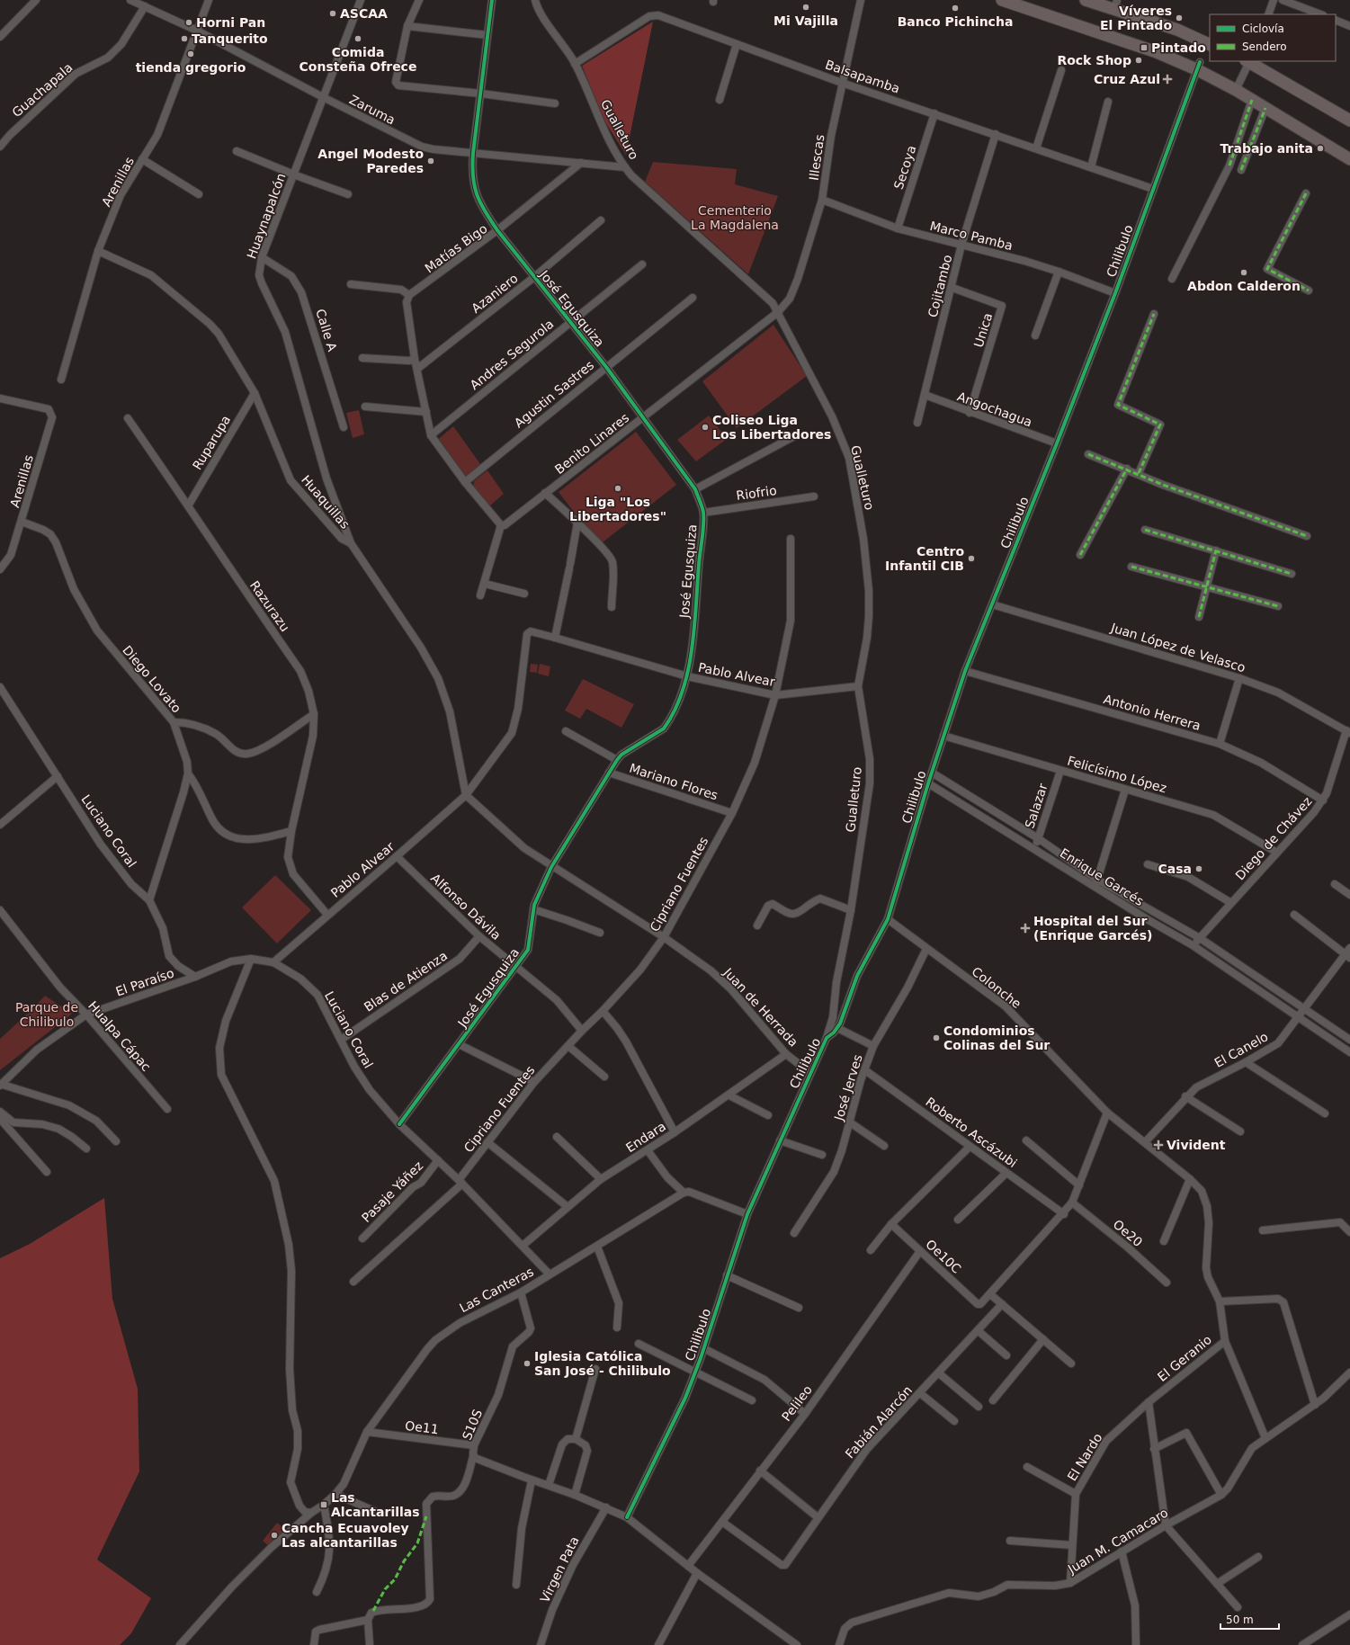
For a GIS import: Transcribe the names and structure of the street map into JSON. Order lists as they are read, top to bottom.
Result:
{
  "streets": {
    "street": [
      "Balsapamba",
      "Guachapala",
      "Zaruma",
      "Gualleturo",
      "Illescas",
      "Secoya",
      "Arenillas",
      "Huaynapalcón",
      "Marco Pamba",
      "Matías Bigo",
      "Chilibulo",
      "Cojitambo",
      "Azaniero",
      "José Egusquiza",
      "Calle A",
      "Unica",
      "Andres Segurola",
      "Agustin Sastres",
      "Angochagua",
      "Ruparupa",
      "Benito Linares",
      "Riofrio",
      "Huaquillas",
      "Razurazu",
      "Juan López de Velasco",
      "Pablo Alvear",
      "Diego Lovato",
      "Antonio Herrera",
      "Felicísimo López",
      "Mariano Flores",
      "Salazar",
      "Luciano Coral",
      "Diego de Chávez",
      "Enrique Garcés",
      "Cipriano Fuentes",
      "Alfonso Dávila",
      "Blas de Atienza",
      "El Paraíso",
      "Colonche",
      "Juan de Herrada",
      "Hualpa Cápac",
      "El Canelo",
      "José Jerves",
      "Roberto Ascázubi",
      "Endara",
      "Pasaje Yáñez",
      "Oe20",
      "Oe10C",
      "Las Canteras",
      "El Geranio",
      "Pelileo",
      "Fabián Alarcón",
      "S10S",
      "Oe11",
      "El Nardo",
      "Juan M. Camacaro",
      "Virgen Pata"
    ]
  },
  "crossings": [
    ["Balsapamba", "Gualleturo"],
    ["Balsapamba", "Illescas"],
    ["Balsapamba", "Secoya"],
    ["Balsapamba", "Chilibulo"],
    ["Balsapamba", "Cojitambo"],
    ["Guachapala", "Zaruma"],
    ["Zaruma", "Gualleturo"],
    ["Zaruma", "Arenillas"],
    ["Zaruma", "Huaynapalcón"],
    ["Zaruma", "Matías Bigo"],
    ["Zaruma", "José Egusquiza"],
    ["Gualleturo", "Illescas"],
    ["Gualleturo", "Chilibulo"],
    ["Gualleturo", "Benito Linares"],
    ["Gualleturo", "Pablo Alvear"],
    ["Illescas", "Marco Pamba"],
    ["Illescas", "Benito Linares"],
    ["Secoya", "Marco Pamba"],
    ["Arenillas", "Huaquillas"],
    ["Arenillas", "Diego Lovato"],
    ["Huaynapalcón", "Calle A"],
    ["Huaynapalcón", "Huaquillas"],
    ["Marco Pamba", "Chilibulo"],
    ["Marco Pamba", "Cojitambo"],
    ["Matías Bigo", "José Egusquiza"],
    ["Chilibulo", "Angochagua"],
    ["Chilibulo", "Juan López de Velasco"],
    ["Chilibulo", "Antonio Herrera"],
    ["Chilibulo", "Felicísimo López"],
    ["Chilibulo", "Enrique Garcés"],
    ["Chilibulo", "Colonche"],
    ["Chilibulo", "Juan de Herrada"],
    ["Chilibulo", "S10S"],
    ["Cojitambo", "Unica"],
    ["Cojitambo", "Angochagua"],
    ["Azaniero", "José Egusquiza"],
    ["José Egusquiza", "Andres Segurola"],
    ["José Egusquiza", "Agustin Sastres"],
    ["José Egusquiza", "Benito Linares"],
    ["José Egusquiza", "Riofrio"],
    ["José Egusquiza", "Pablo Alvear"],
    ["José Egusquiza", "Mariano Flores"],
    ["José Egusquiza", "Luciano Coral"],
    ["José Egusquiza", "Alfonso Dávila"],
    ["José Egusquiza", "Juan de Herrada"],
    ["Unica", "Angochagua"],
    ["Ruparupa", "Huaquillas"],
    ["Ruparupa", "Razurazu"],
    ["Huaquillas", "Pablo Alvear"],
    ["Huaquillas", "Juan de Herrada"],
    ["Razurazu", "Pablo Alvear"],
    ["Juan López de Velasco", "Diego de Chávez"],
    ["Pablo Alvear", "Luciano Coral"],
    ["Pablo Alvear", "Cipriano Fuentes"],
    ["Pablo Alvear", "Alfonso Dávila"],
    ["Pablo Alvear", "Juan de Herrada"],
    ["Diego Lovato", "Luciano Coral"],
    ["Antonio Herrera", "Diego de Chávez"],
    ["Felicísimo López", "Salazar"],
    ["Felicísimo López", "Diego de Chávez"],
    ["Mariano Flores", "Cipriano Fuentes"],
    ["Salazar", "Enrique Garcés"],
    ["Luciano Coral", "Cipriano Fuentes"],
    ["Luciano Coral", "Blas de Atienza"],
    ["Luciano Coral", "El Paraíso"],
    ["Luciano Coral", "Endara"],
    ["Luciano Coral", "Pasaje Yáñez"],
    ["Luciano Coral", "Las Canteras"],
    ["Diego de Chávez", "Enrique Garcés"],
    ["Enrique Garcés", "El Canelo"],
    ["Cipriano Fuentes", "Alfonso Dávila"],
    ["Cipriano Fuentes", "Juan de Herrada"],
    ["Alfonso Dávila", "Blas de Atienza"],
    ["El Paraíso", "Hualpa Cápac"],
    ["Colonche", "El Canelo"],
    ["Colonche", "José Jerves"],
    ["Colonche", "El Geranio"],
    ["Juan de Herrada", "Endara"],
    ["El Canelo", "El Geranio"],
    ["José Jerves", "Roberto Ascázubi"],
    ["Oe10C", "Pelileo"],
    ["Las Canteras", "S10S"],
    ["Las Canteras", "Oe11"],
    ["El Geranio", "El Nardo"],
    ["Pelileo", "Fabián Alarcón"],
    ["Pelileo", "S10S"],
    ["S10S", "Oe11"],
    ["S10S", "Virgen Pata"],
    ["El Nardo", "Juan M. Camacaro"]
  ],
  "parks": ["Cementerio La Magdalena", "Parque de Chilibulo"],
  "places": {
    "other": [
      "Mi Vajilla",
      "Banco Pichincha",
      "ASCAA",
      "Víveres El Pintado",
      "Horni Pan",
      "Tanquerito",
      "Comida Consteña Ofrece",
      "tienda gregorio",
      "Rock Shop",
      "Trabajo anita",
      "Angel Modesto Paredes",
      "Abdon Calderon",
      "Coliseo Liga Los Libertadores",
      "Liga \"Los Libertadores\"",
      "Centro Infantil CIB",
      "Casa",
      "Condominios Colinas del Sur",
      "Iglesia Católica San José - Chilibulo",
      "Cancha Ecuavoley Las alcantarillas"
    ],
    "transit": ["Pintado", "Las Alcantarillas"],
    "health": ["Cruz Azul", "Hospital del Sur (Enrique Garcés)", "Vivident"]
  },
  "legend": ["Ciclovía", "Sendero"],
  "scale_bar": "50 m"
}
